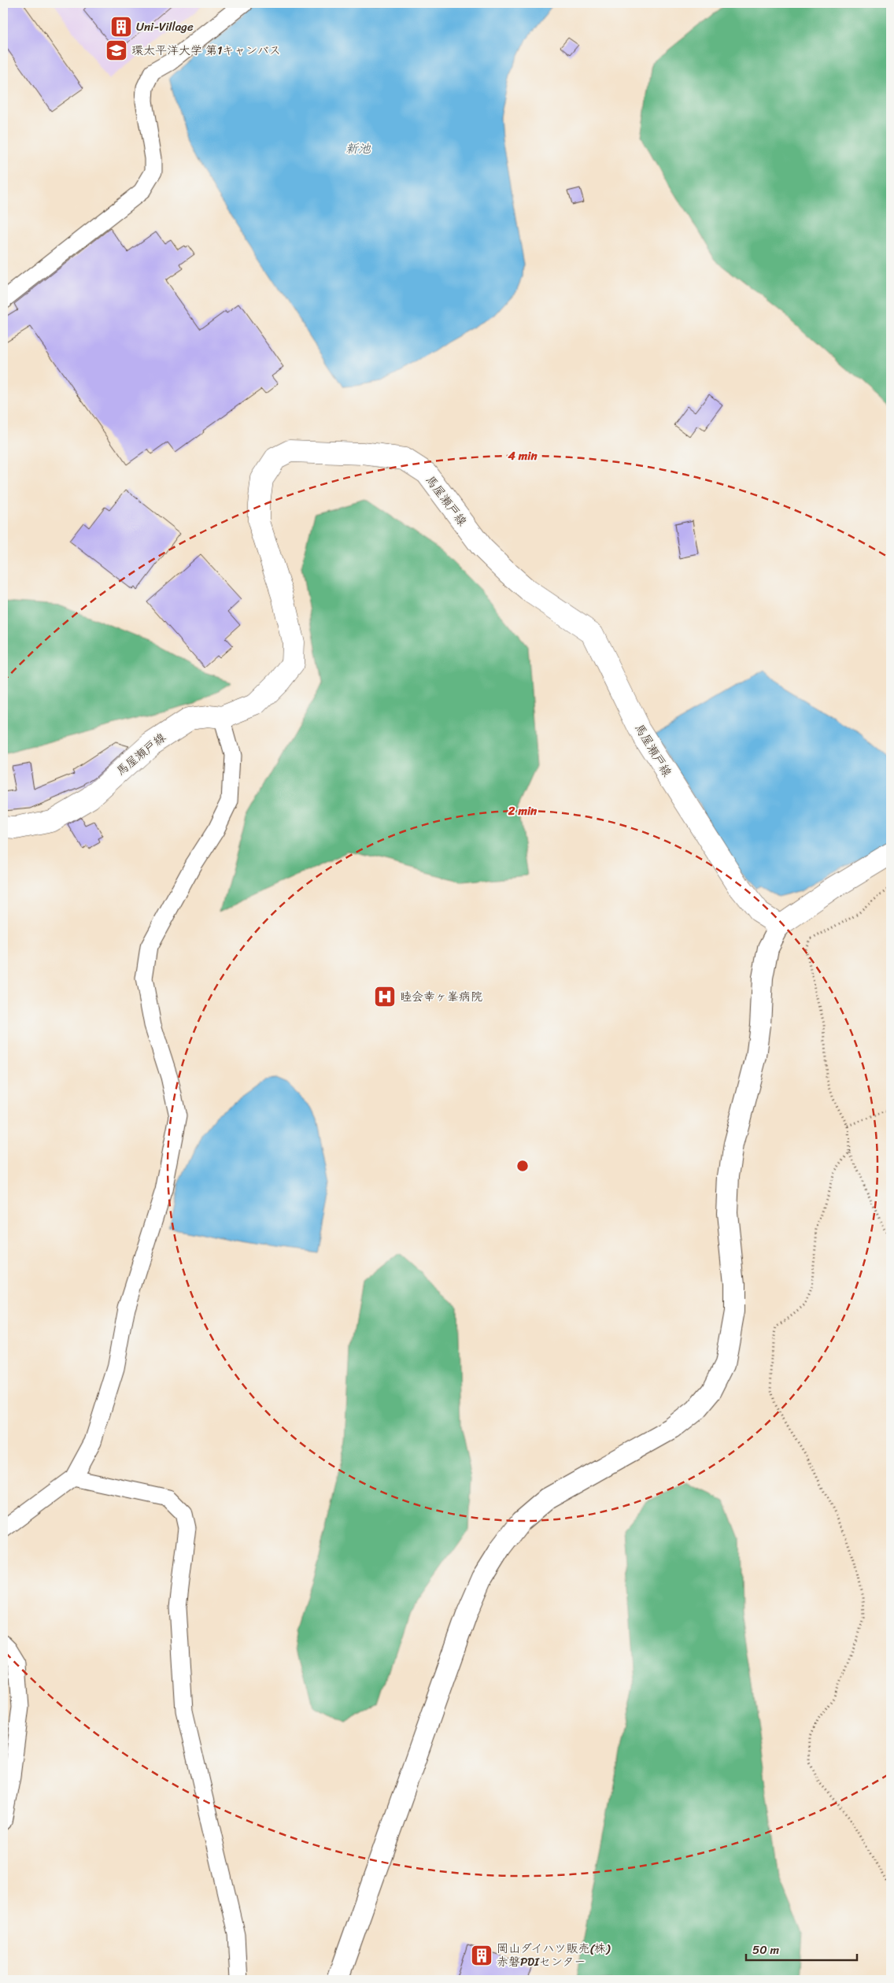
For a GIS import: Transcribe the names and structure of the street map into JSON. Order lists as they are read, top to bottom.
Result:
{
  "streets": {
    "main road": ["馬屋瀬戸線"]
  },
  "water": ["新池"],
  "places": {
    "building": ["Uni-Village", "岡山ダイハツ販売(株) 赤磐PDIセンター"],
    "school or university": ["環太平洋大学 第1キャンバス"],
    "hospital": ["睦会幸ヶ峯病院"]
  },
  "scale_bar": "50 m",
  "rings": ["4 min", "2 min"]
}
